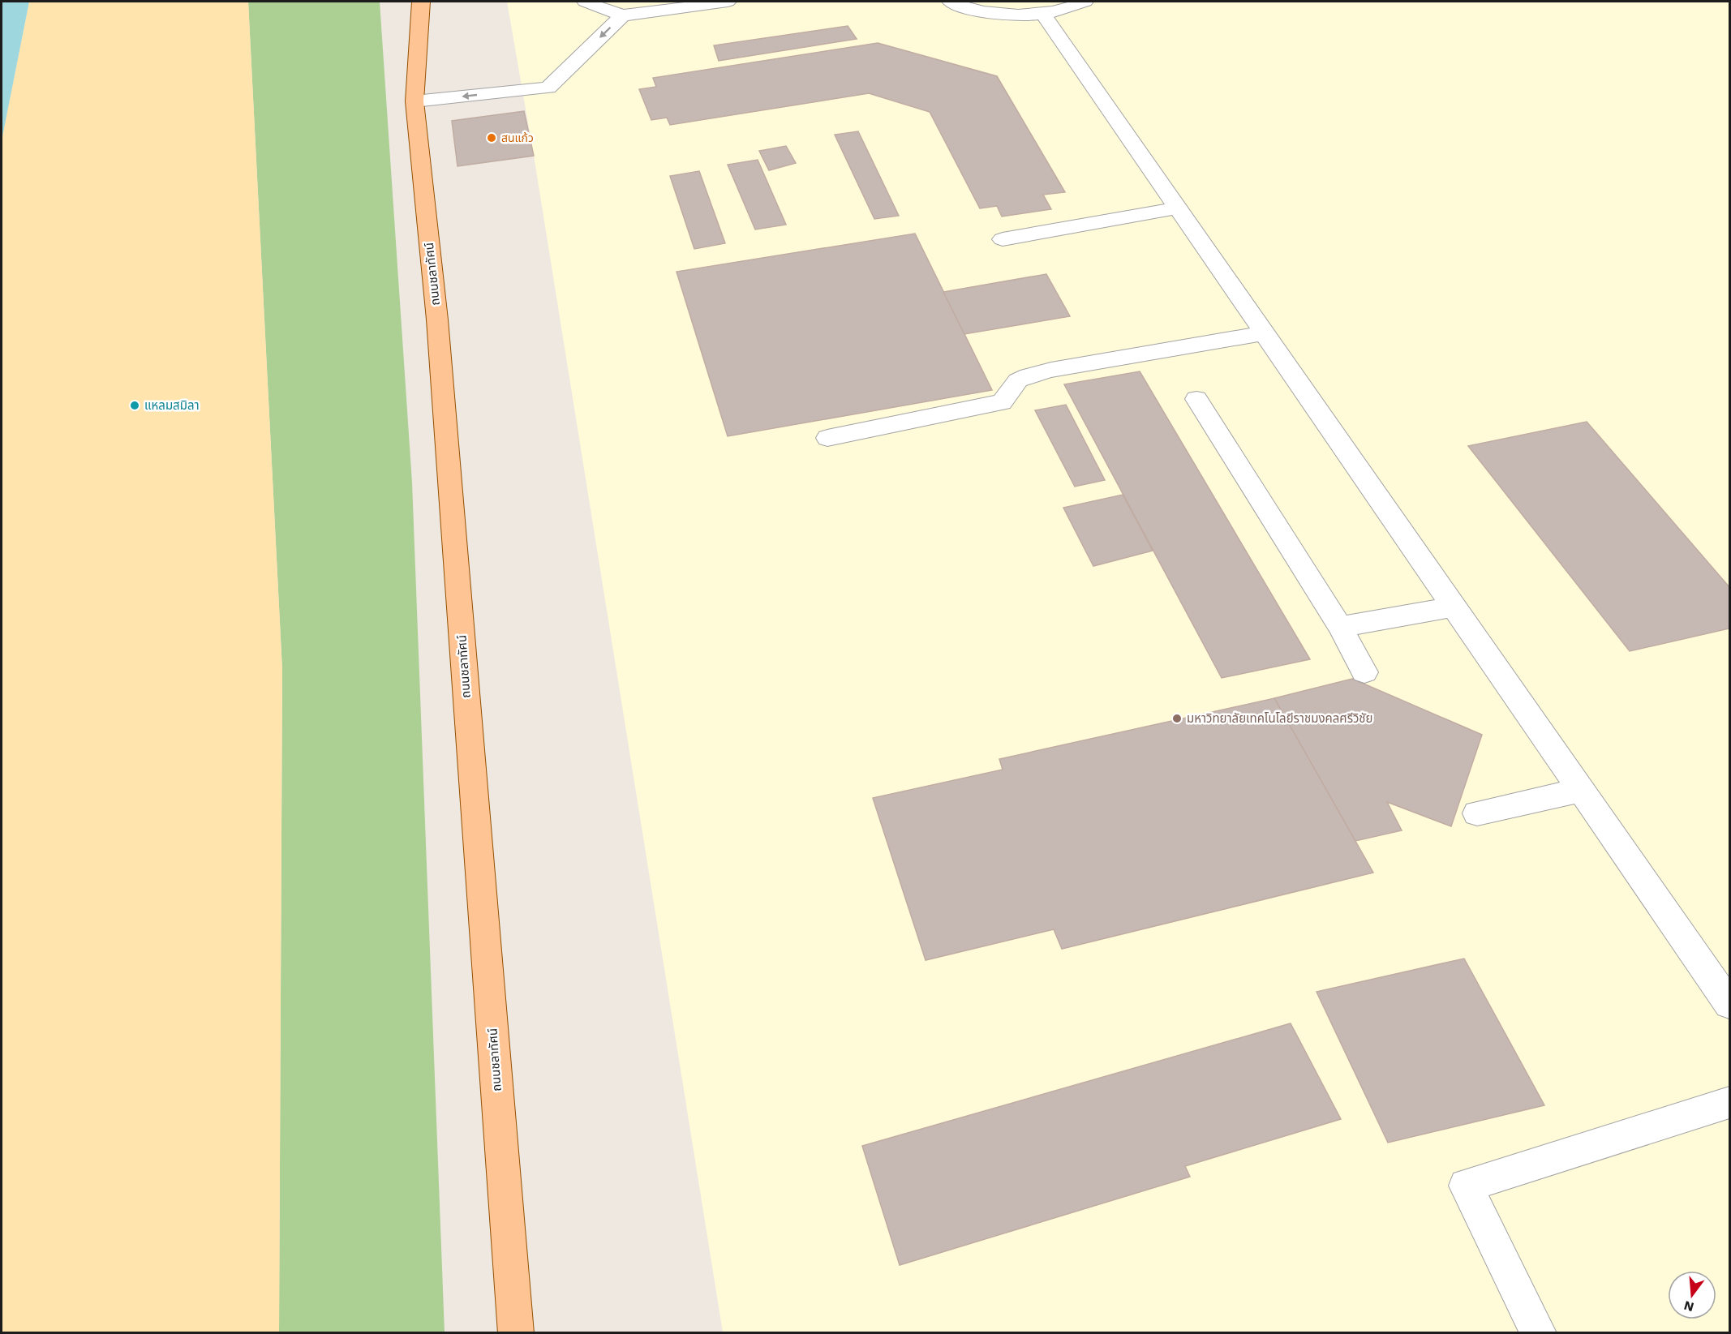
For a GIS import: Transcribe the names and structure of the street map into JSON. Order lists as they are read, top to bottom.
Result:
{
  "streets": {
    "main road": ["ถนนชลาทัศน์"]
  },
  "places": ["สนแก้ว", "แหลมสมิลา", "มหาวิทยาลัยเทคโนโลยีราชมงคลศรีวิชัย"],
  "north": "bottom"
}
